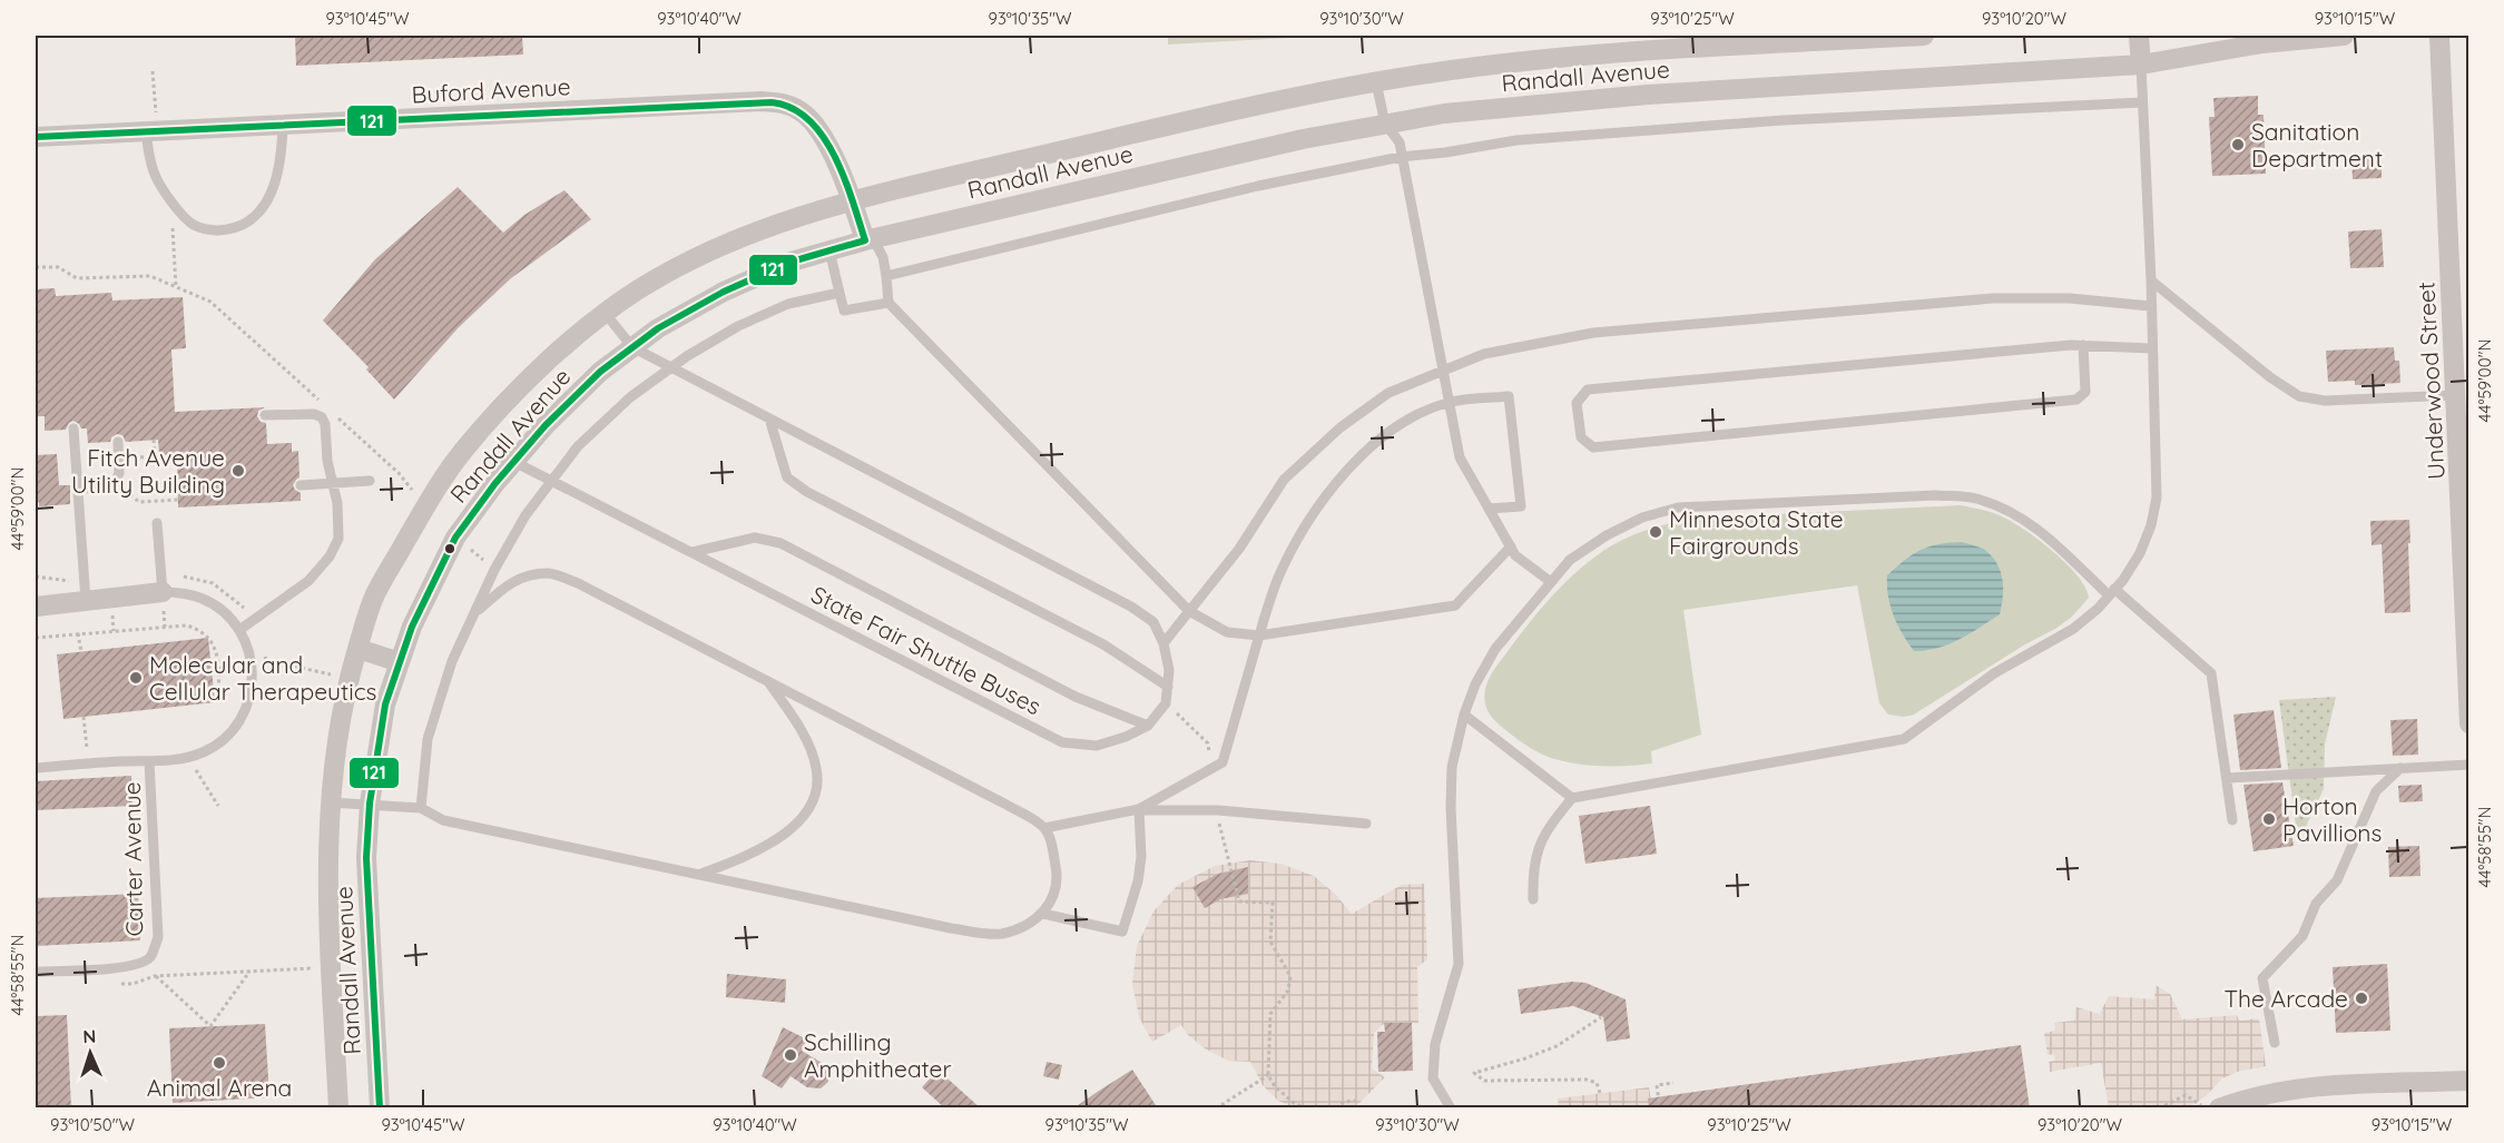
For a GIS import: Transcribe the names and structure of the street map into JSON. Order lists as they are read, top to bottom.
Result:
{
  "streets": {
    "street": ["Randall Avenue", "Buford Avenue", "Underwood Street"],
    "lane": ["State Fair Shuttle Buses", "Carter Avenue"]
  },
  "crossings": [
    ["Randall Avenue", "Buford Avenue"],
    ["Randall Avenue", "State Fair Shuttle Buses"]
  ],
  "places": [
    "Sanitation Department",
    "Fitch Avenue Utility Building",
    "Minnesota State Fairgrounds",
    "Molecular and Cellular Therapeutics",
    "Horton Pavillions",
    "The Arcade",
    "Schilling Amphitheater",
    "Animal Arena"
  ],
  "lines": ["transit line 121"],
  "north": "top",
  "coordinates": [
    "93°10'45\"W",
    "93°10'40\"W",
    "93°10'35\"W",
    "93°10'30\"W",
    "93°10'25\"W",
    "93°10'20\"W",
    "93°10'15\"W",
    "44°59'00\"N",
    "44°58'55\"N",
    "93°10'50\"W"
  ]
}
